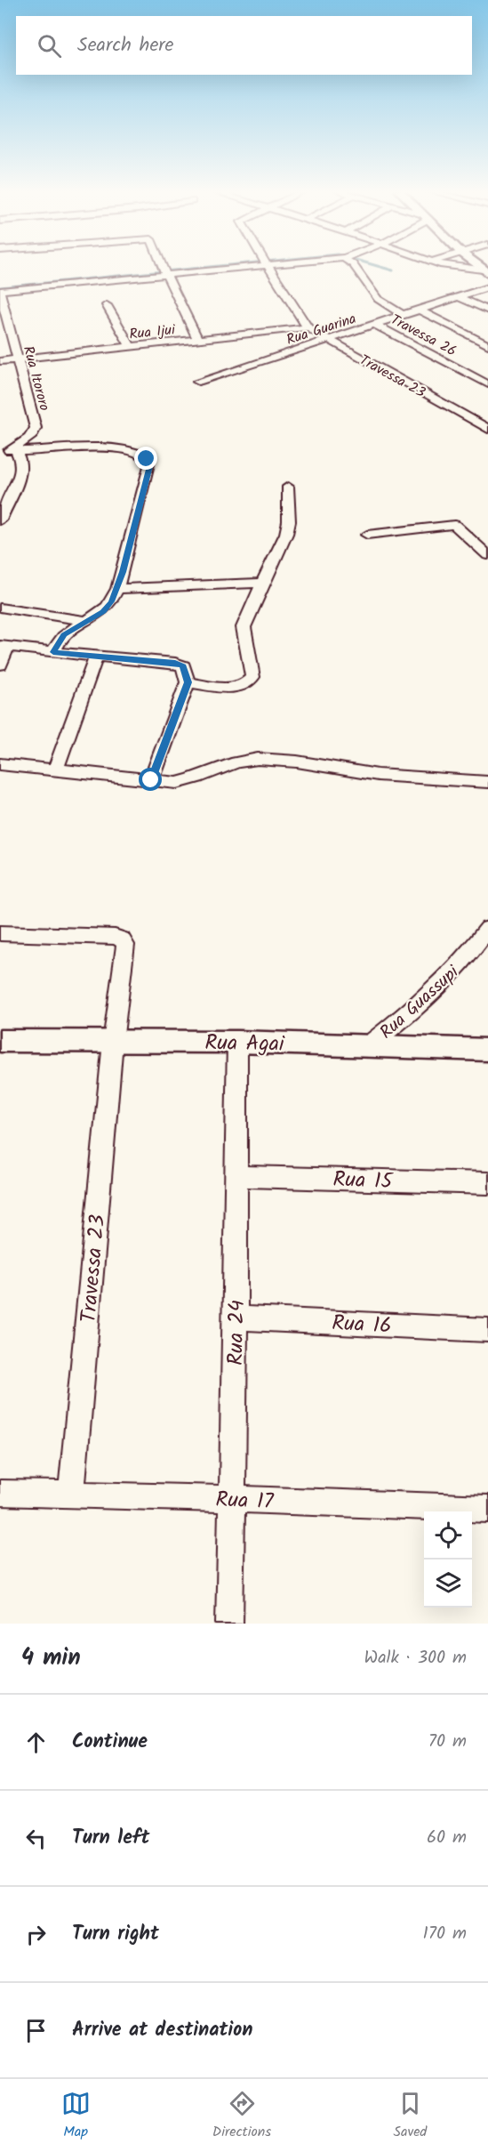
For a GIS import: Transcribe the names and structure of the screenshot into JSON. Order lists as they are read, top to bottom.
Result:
{
  "streets": {
    "street": [
      "Rua Guarina",
      "Rua Ijui",
      "Travessa 26",
      "Travessa 23",
      "Rua Itororo",
      "Rua Guassupi",
      "Rua Agai",
      "Rua 15",
      "Rua 16",
      "Rua 24",
      "Rua 17"
    ]
  },
  "crossings": [
    ["Rua Guarina", "Travessa 26"],
    ["Rua Guarina", "Travessa 23"],
    ["Rua Ijui", "Travessa 23"],
    ["Rua Ijui", "Rua Itororo"],
    ["Travessa 23", "Rua Agai"],
    ["Travessa 23", "Rua 17"],
    ["Rua Guassupi", "Rua Agai"],
    ["Rua Agai", "Rua 24"],
    ["Rua 15", "Rua 24"],
    ["Rua 16", "Rua 24"],
    ["Rua 24", "Rua 17"]
  ],
  "page": {
    "search": "Search here",
    "heading": ["4 min", "Walk · 300 m"],
    "list": [
      ["Continue", "70 m"],
      ["Turn left", "60 m"],
      ["Turn right", "170 m"],
      "Arrive at destination"
    ],
    "nav": ["Map", "Directions", "Saved"]
  }
}
